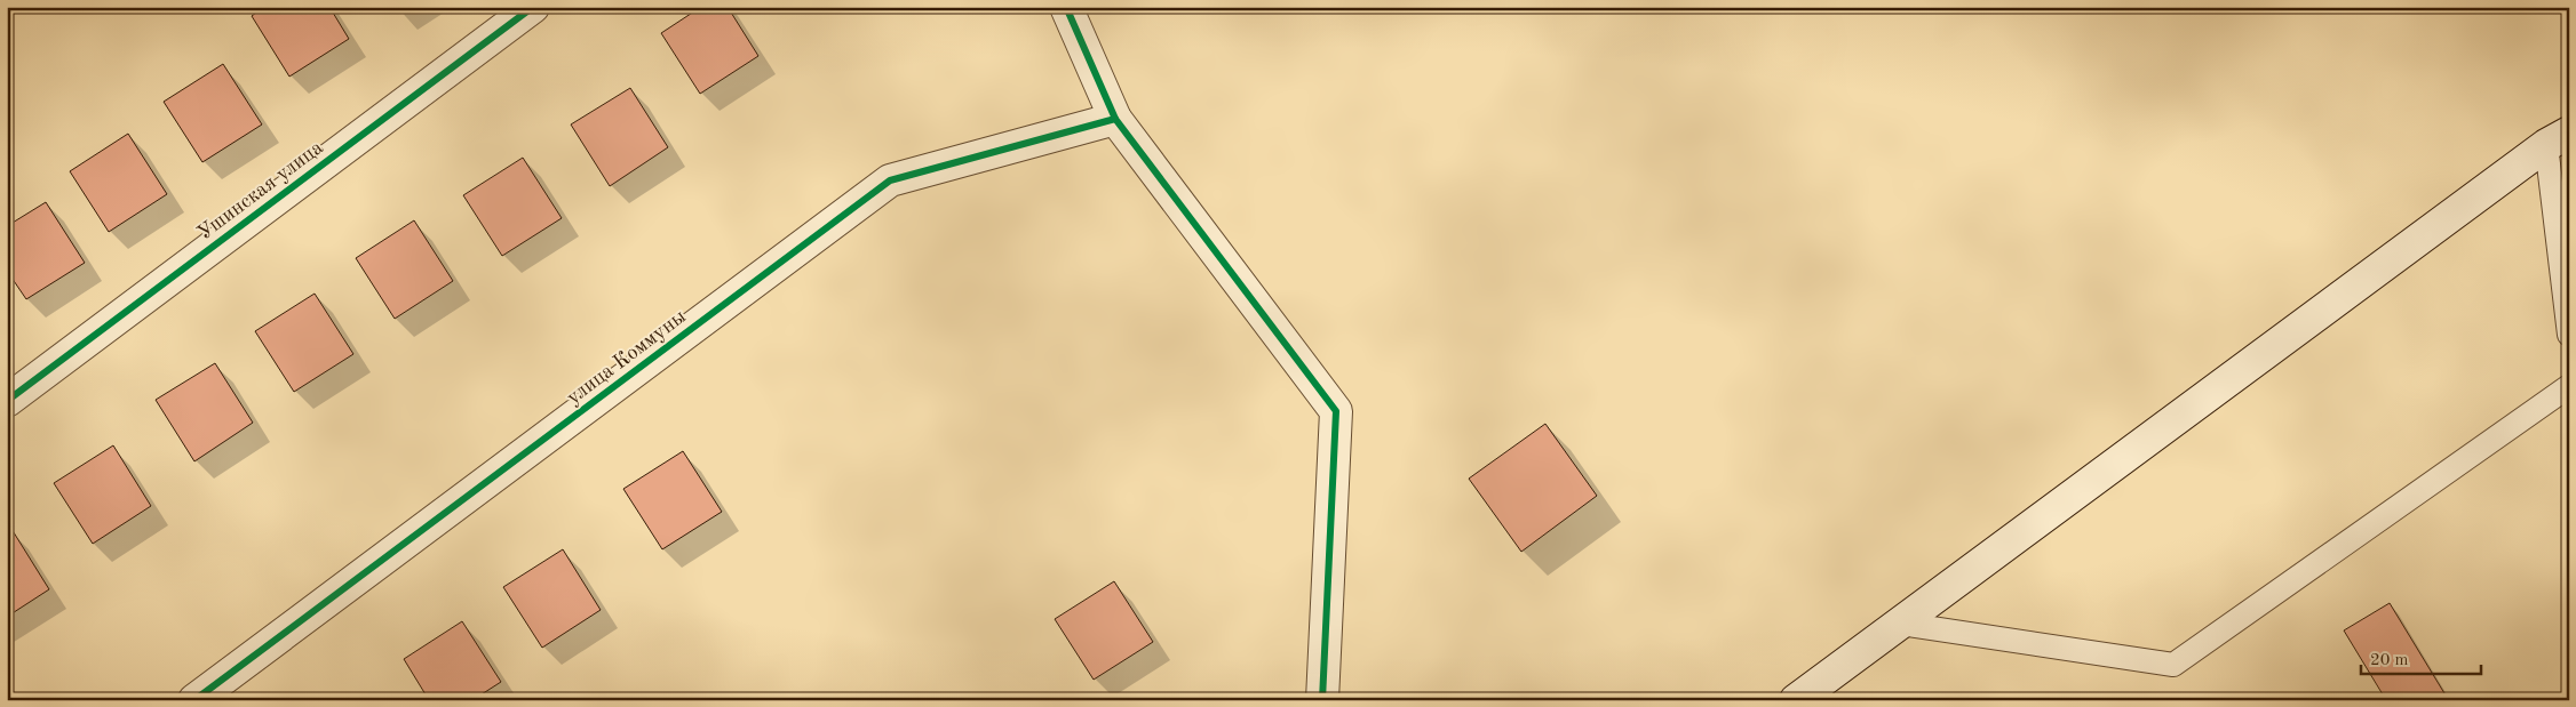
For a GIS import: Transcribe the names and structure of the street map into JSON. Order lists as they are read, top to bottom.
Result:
{
  "streets": {
    "street": ["Ушинская улица", "улица Коммуны"]
  },
  "scale_bar": "20 m"
}
